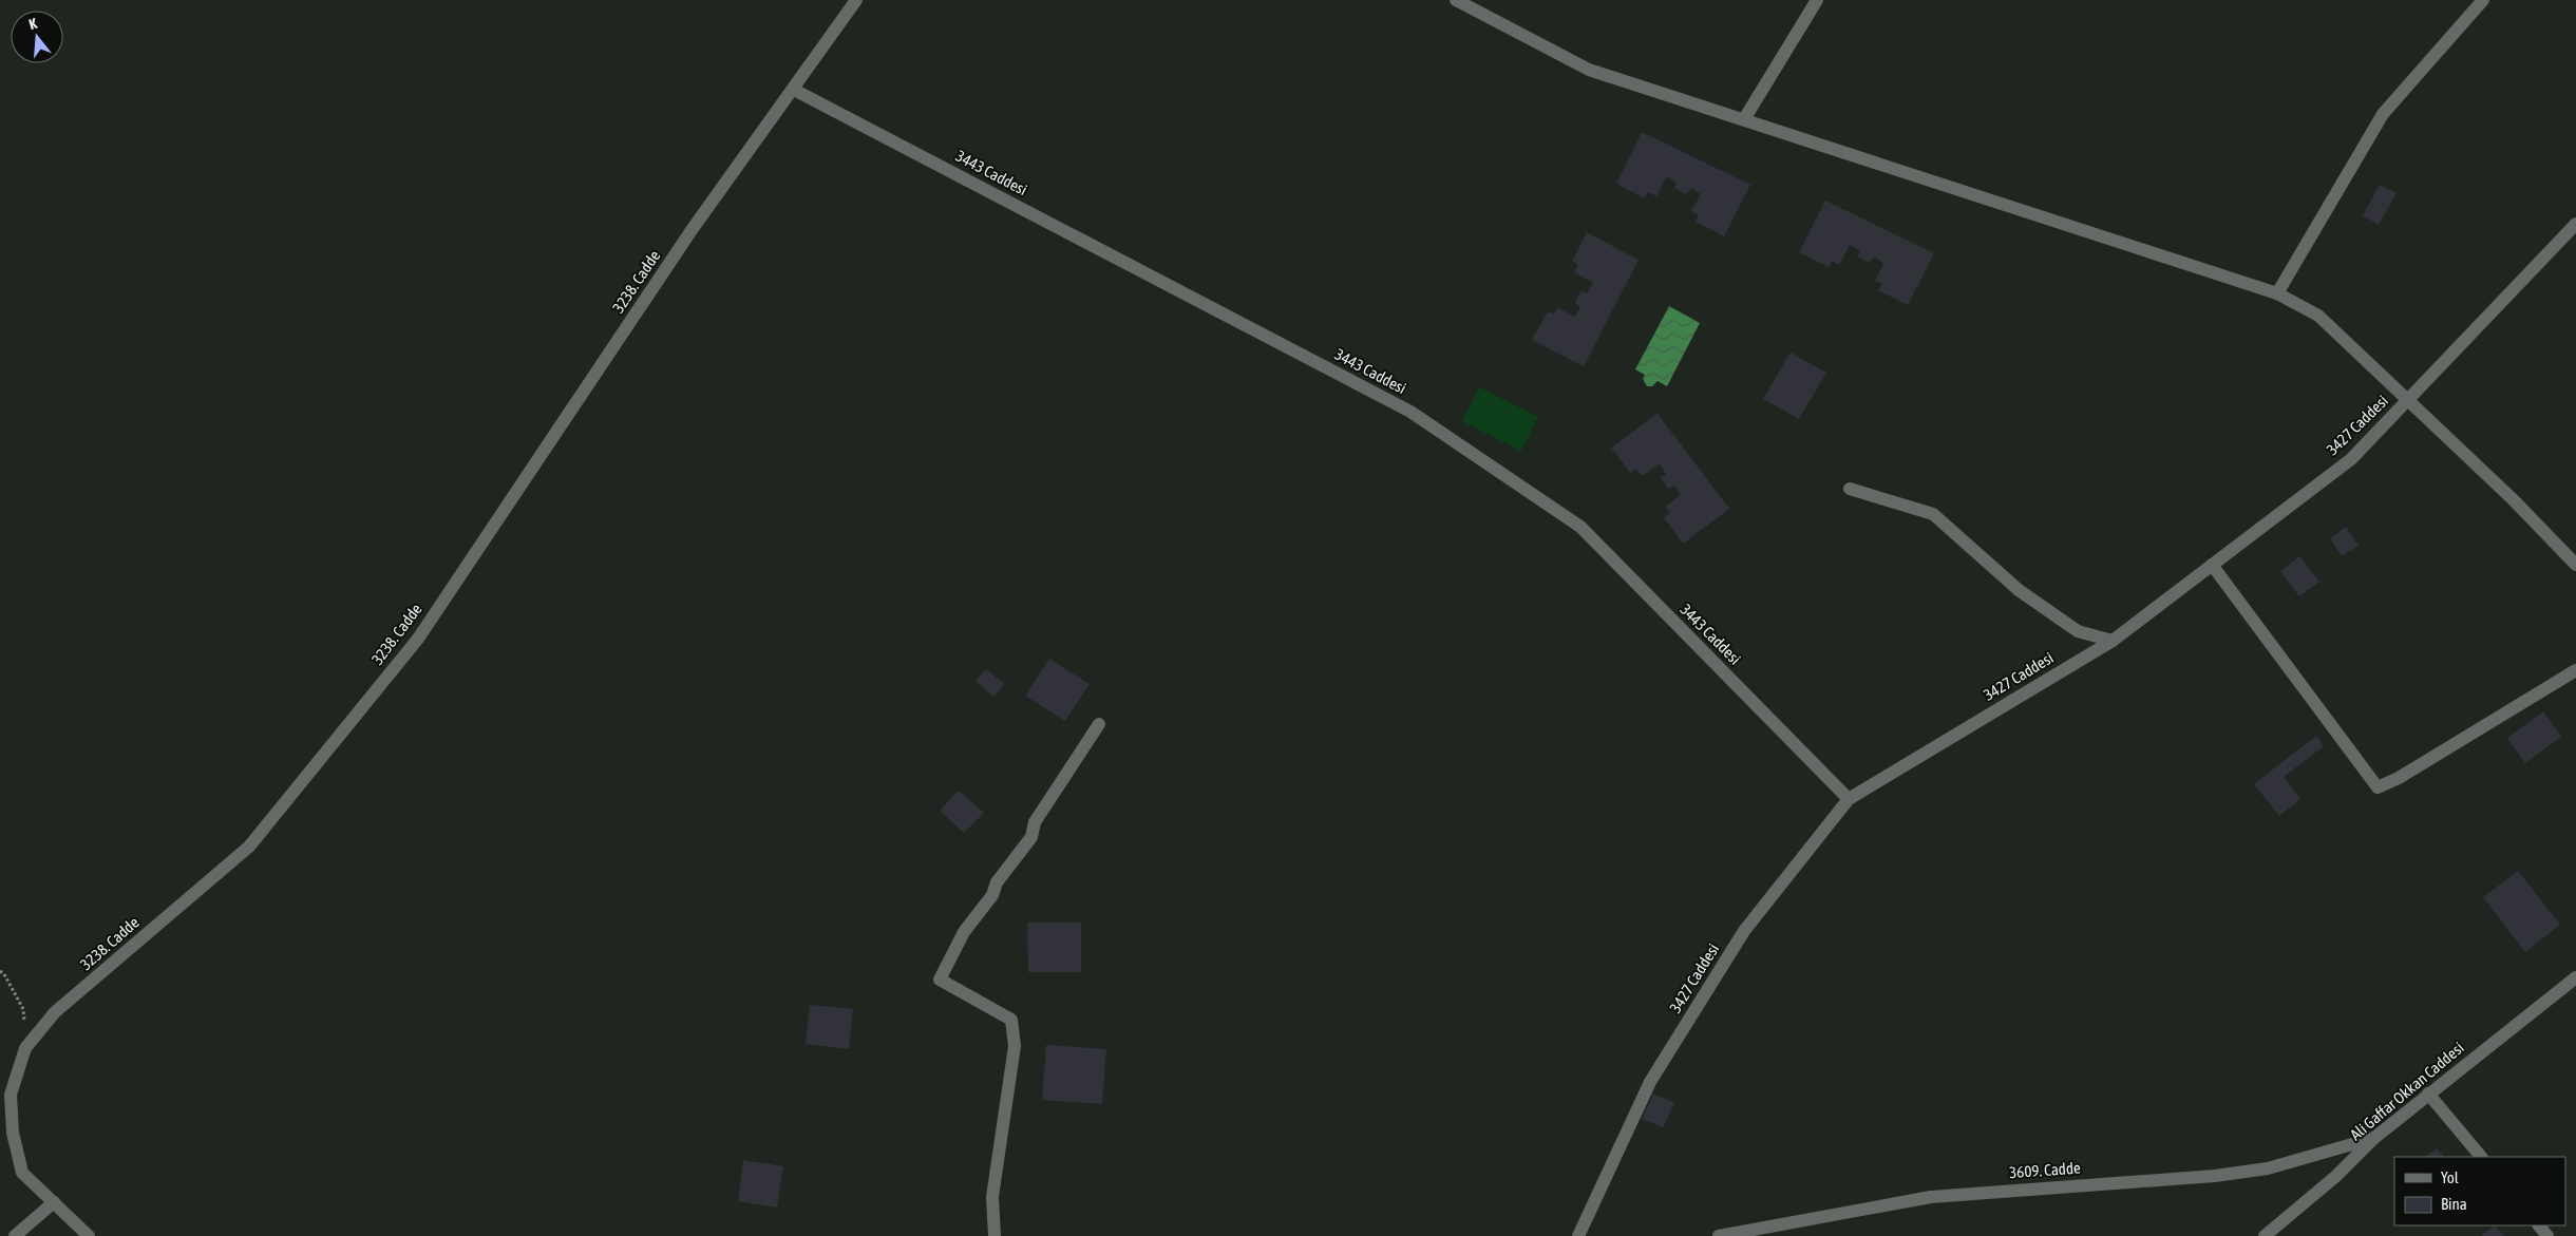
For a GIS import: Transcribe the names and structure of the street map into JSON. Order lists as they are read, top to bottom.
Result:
{
  "streets": {
    "street": [
      "3443 Caddesi",
      "3238. Cadde",
      "3427 Caddesi",
      "Ali Gaffar Okkan Caddesi",
      "3609. Cadde"
    ]
  },
  "crossings": [
    ["3443 Caddesi", "3238. Cadde"],
    ["3443 Caddesi", "3427 Caddesi"],
    ["Ali Gaffar Okkan Caddesi", "3609. Cadde"]
  ],
  "legend": ["Yol", "Bina"],
  "north": "top"
}
